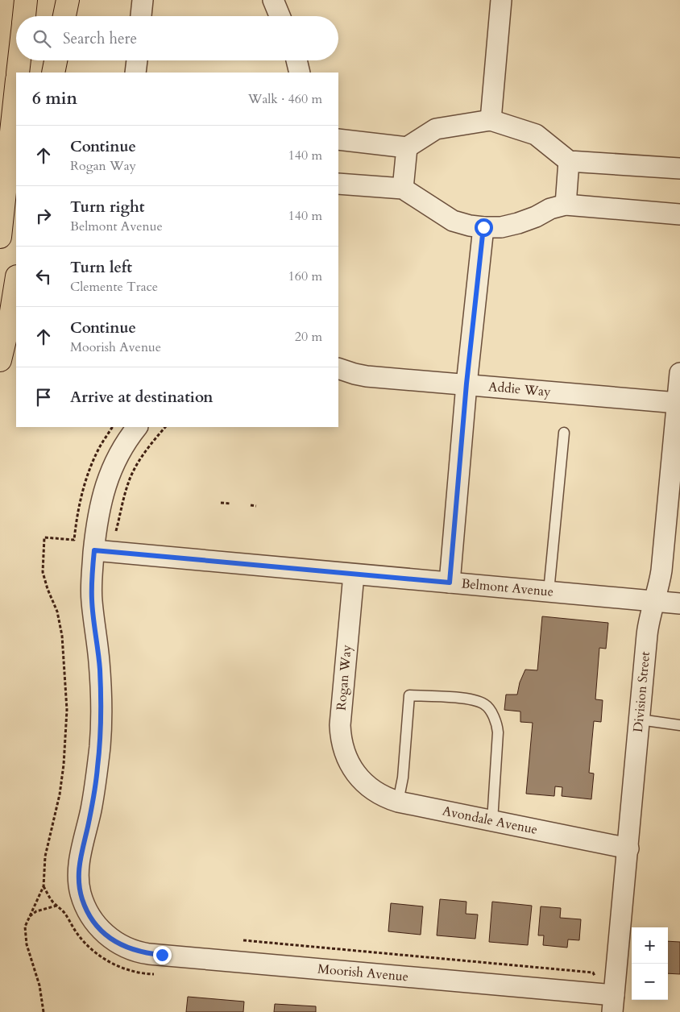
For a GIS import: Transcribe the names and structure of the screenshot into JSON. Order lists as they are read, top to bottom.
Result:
{
  "streets": {
    "street": [
      "Addie Way",
      "Belmont Avenue",
      "Rogan Way",
      "Division Street",
      "Avondale Avenue",
      "Moorish Avenue"
    ]
  },
  "crossings": [
    ["Addie Way", "Division Street"],
    ["Belmont Avenue", "Rogan Way"],
    ["Belmont Avenue", "Division Street"],
    ["Belmont Avenue", "Moorish Avenue"],
    ["Rogan Way", "Avondale Avenue"],
    ["Division Street", "Avondale Avenue"],
    ["Division Street", "Moorish Avenue"]
  ],
  "page": {
    "search": "Search here",
    "heading": ["6 min", "Walk · 460 m"],
    "list": [
      ["Continue", "Rogan Way", "140 m"],
      ["Turn right", "Belmont Avenue", "140 m"],
      ["Turn left", "Clemente Trace", "160 m"],
      ["Continue", "Moorish Avenue", "20 m"],
      "Arrive at destination"
    ],
    "map_buttons": ["+", "−"]
  }
}
